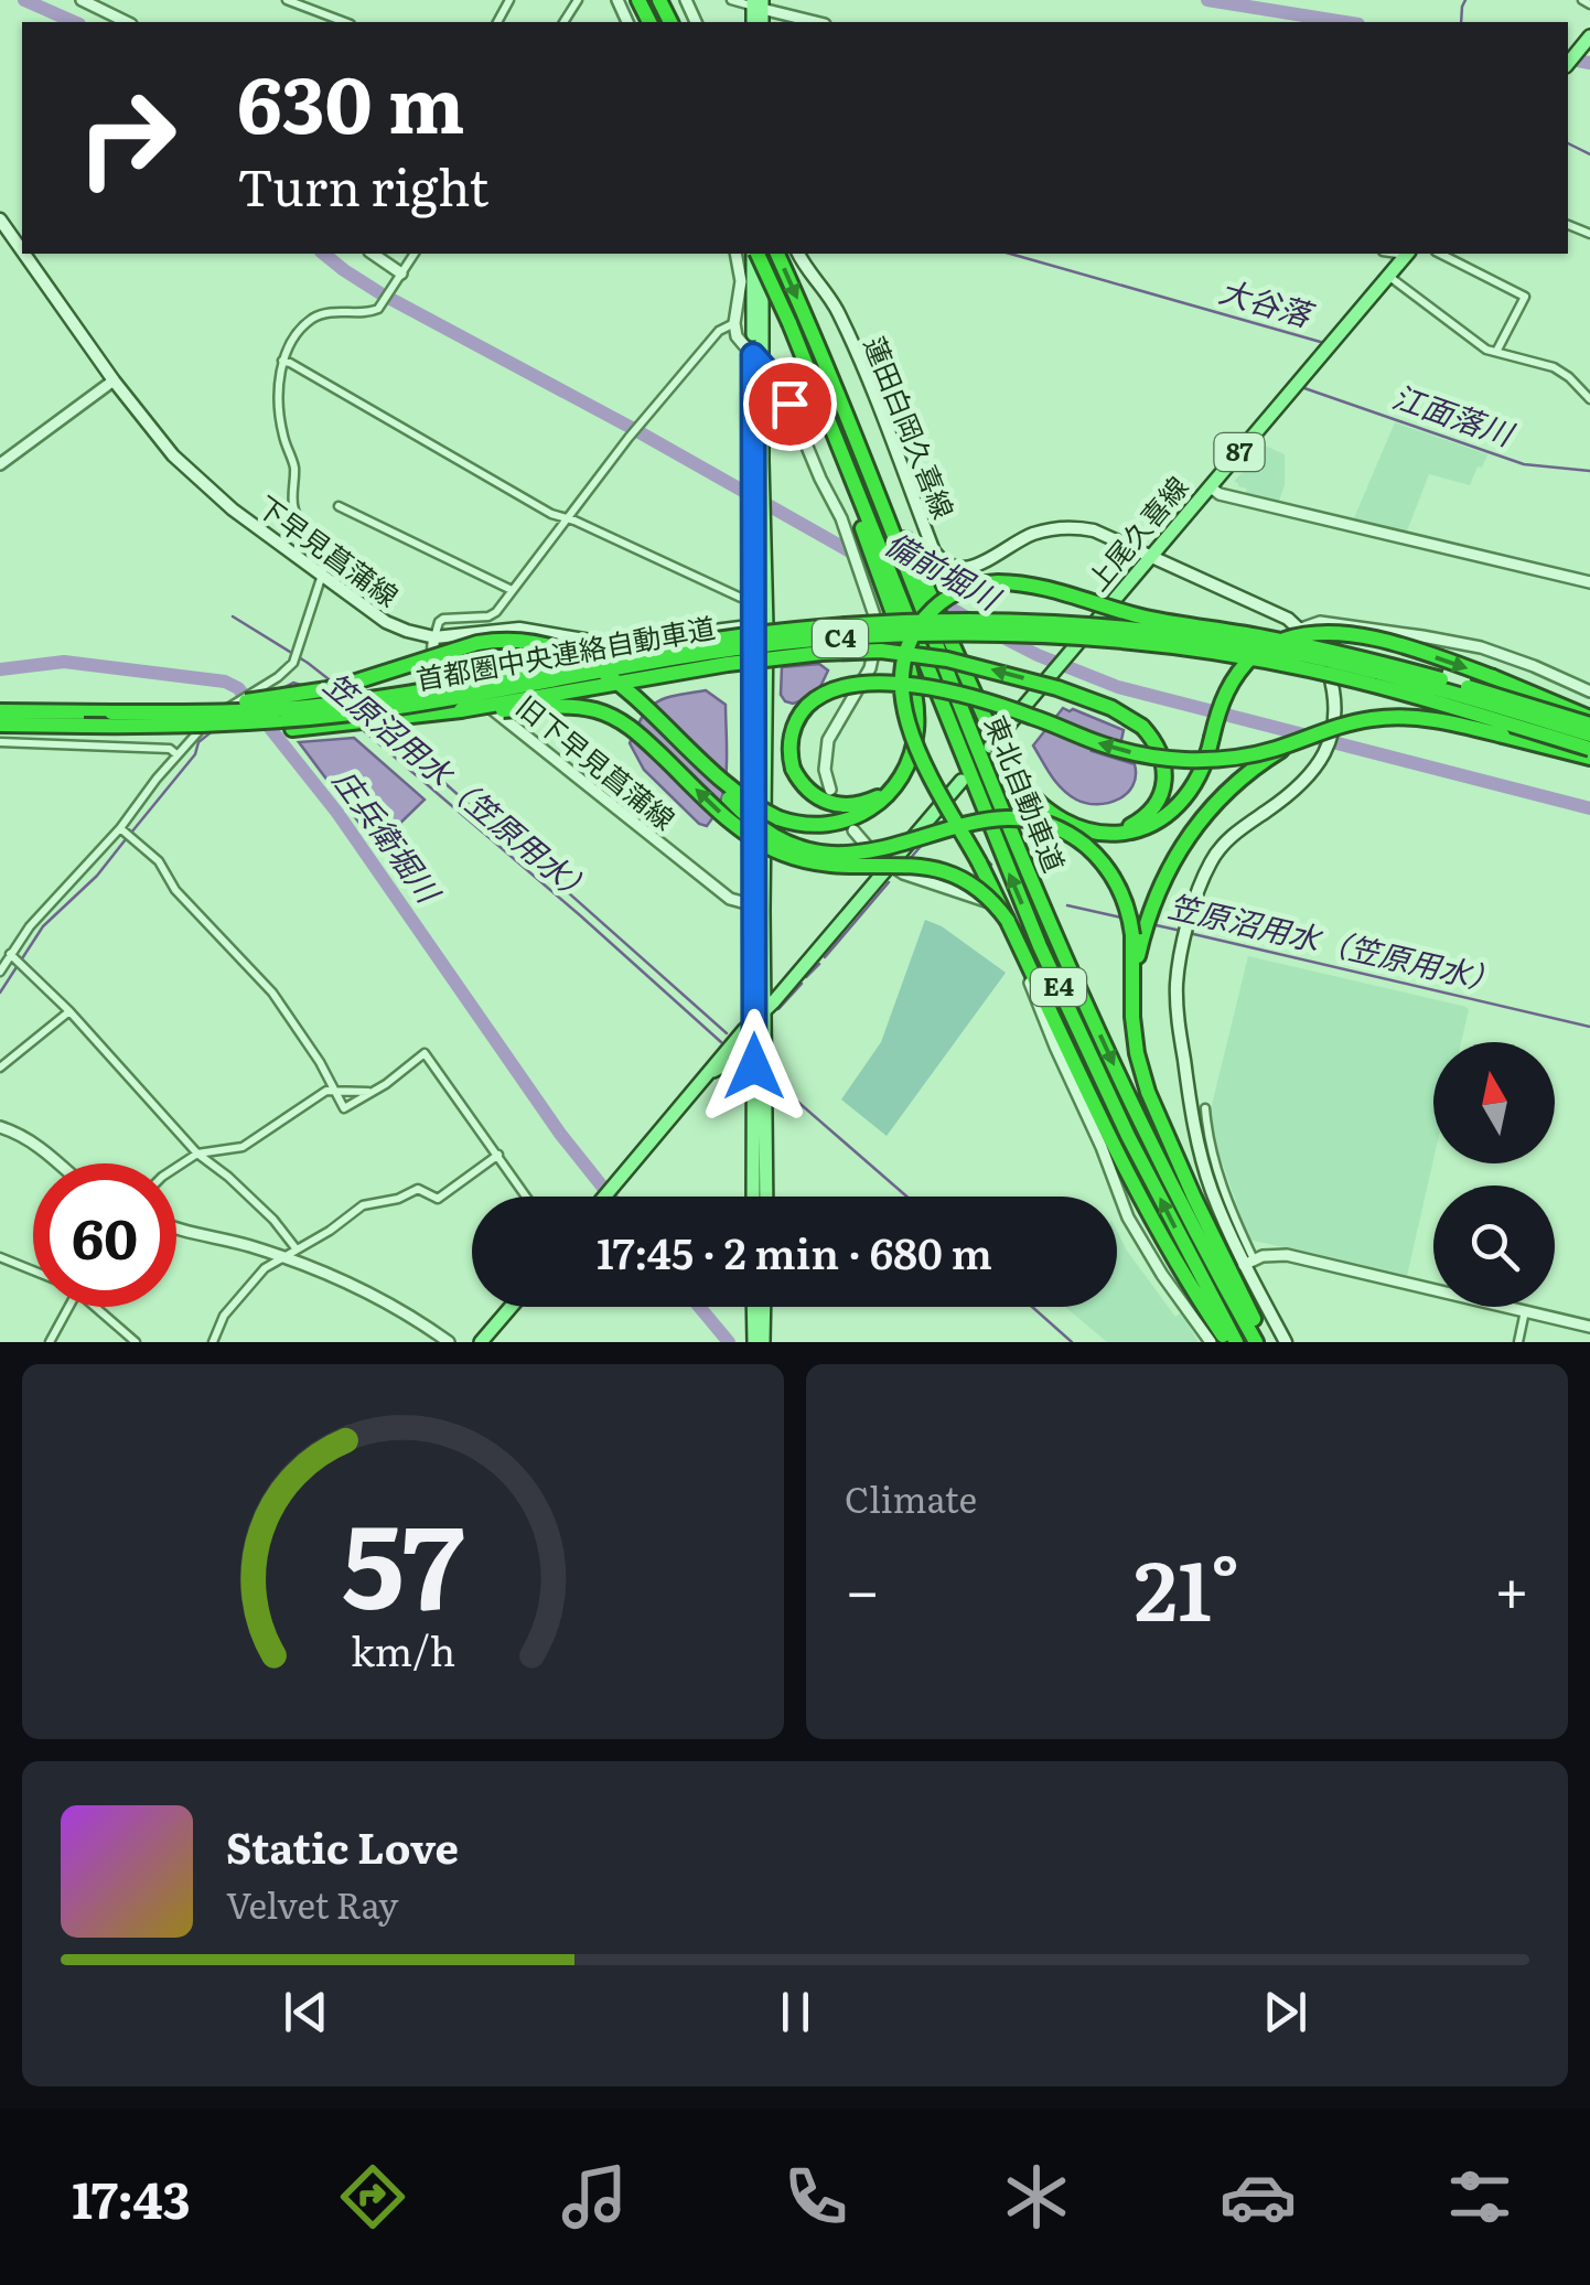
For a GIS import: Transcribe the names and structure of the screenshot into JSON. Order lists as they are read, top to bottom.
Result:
{
  "streets": {
    "highway": [
      "C4",
      "首都圏中央連絡自動車道",
      "東北自動車道",
      "E4"
    ],
    "main road": [
      "蓮田白岡久喜線",
      "87",
      "上尾久喜線",
      "下早見菖蒲線"
    ],
    "street": ["旧下早見菖蒲線"]
  },
  "crossings": [
    ["蓮田白岡久喜線", "上尾久喜線"],
    ["下早見菖蒲線", "旧下早見菖蒲線"]
  ],
  "water": [
    "大谷落",
    "江面落川",
    "備前堀川",
    "笠原沼用水（笠原用水）",
    "庄兵衛堀川"
  ],
  "north": "top",
  "page": {
    "turn": ["630 m", "Turn right"],
    "limit": "60",
    "trip": "17:45 · 2 min · 680 m",
    "tile": "Climate",
    "heat": ["−", "21°", "+"],
    "song": ["Static Love", "Velvet Ray"],
    "tabs": "17:43",
    "gauge": ["57", "km/h"]
  }
}
